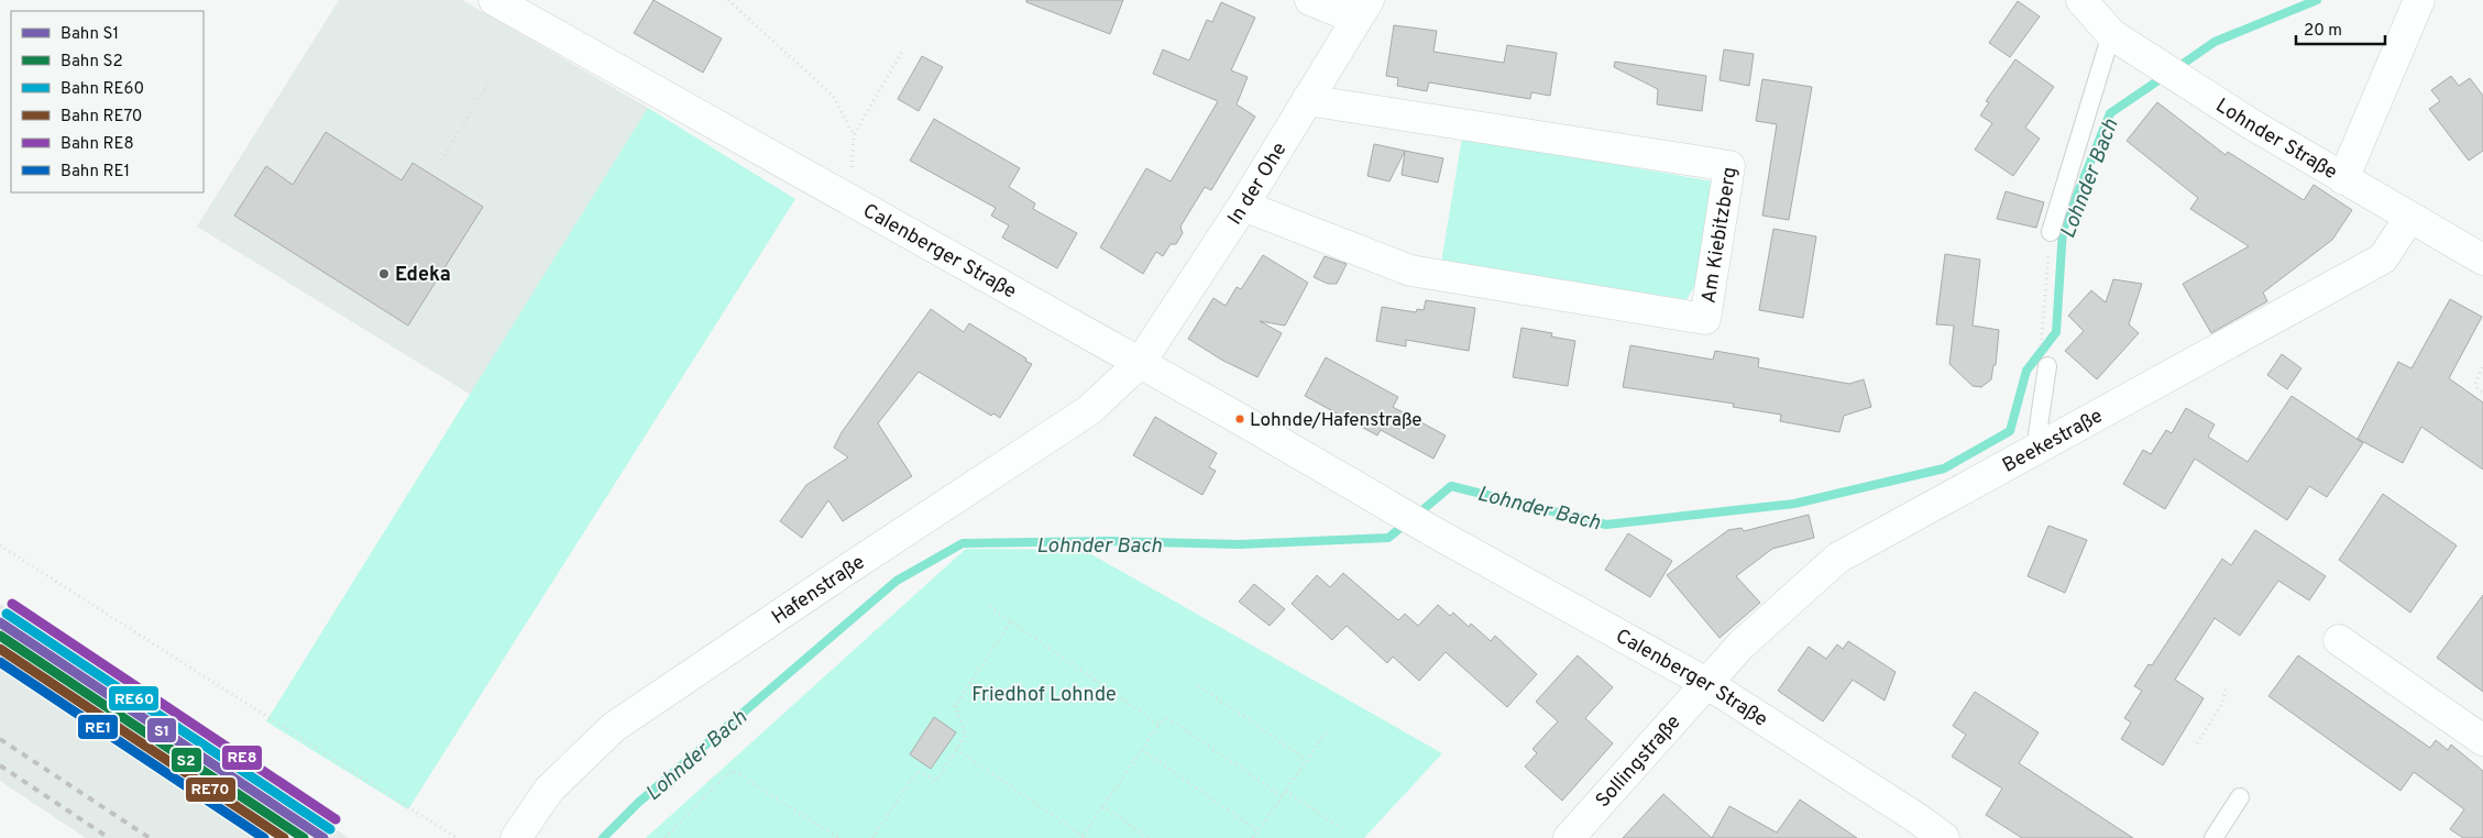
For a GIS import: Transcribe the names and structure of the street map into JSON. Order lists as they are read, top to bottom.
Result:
{
  "streets": {
    "street": [
      "Lohnder Straße",
      "In der Ohe",
      "Am Kiebitzberg",
      "Calenberger Straße",
      "Beekestraße",
      "Hafenstraße",
      "Sollingstraße"
    ]
  },
  "crossings": [
    ["Lohnder Straße", "Beekestraße"],
    ["In der Ohe", "Am Kiebitzberg"],
    ["In der Ohe", "Calenberger Straße"],
    ["In der Ohe", "Hafenstraße"],
    ["Calenberger Straße", "Beekestraße"],
    ["Calenberger Straße", "Hafenstraße"],
    ["Calenberger Straße", "Sollingstraße"],
    ["Beekestraße", "Sollingstraße"]
  ],
  "water": ["Lohnder Bach"],
  "parks": ["Friedhof Lohnde"],
  "places": ["Edeka", "Lohnde/Hafenstraße"],
  "lines": [
    "rail line RE8",
    "rail line RE60",
    "rail line S1",
    "rail line S2",
    "rail line RE70",
    "rail line RE1"
  ],
  "legend": [
    "Bahn S1",
    "Bahn S2",
    "Bahn RE60",
    "Bahn RE70",
    "Bahn RE8",
    "Bahn RE1"
  ],
  "scale_bar": "20 m"
}
